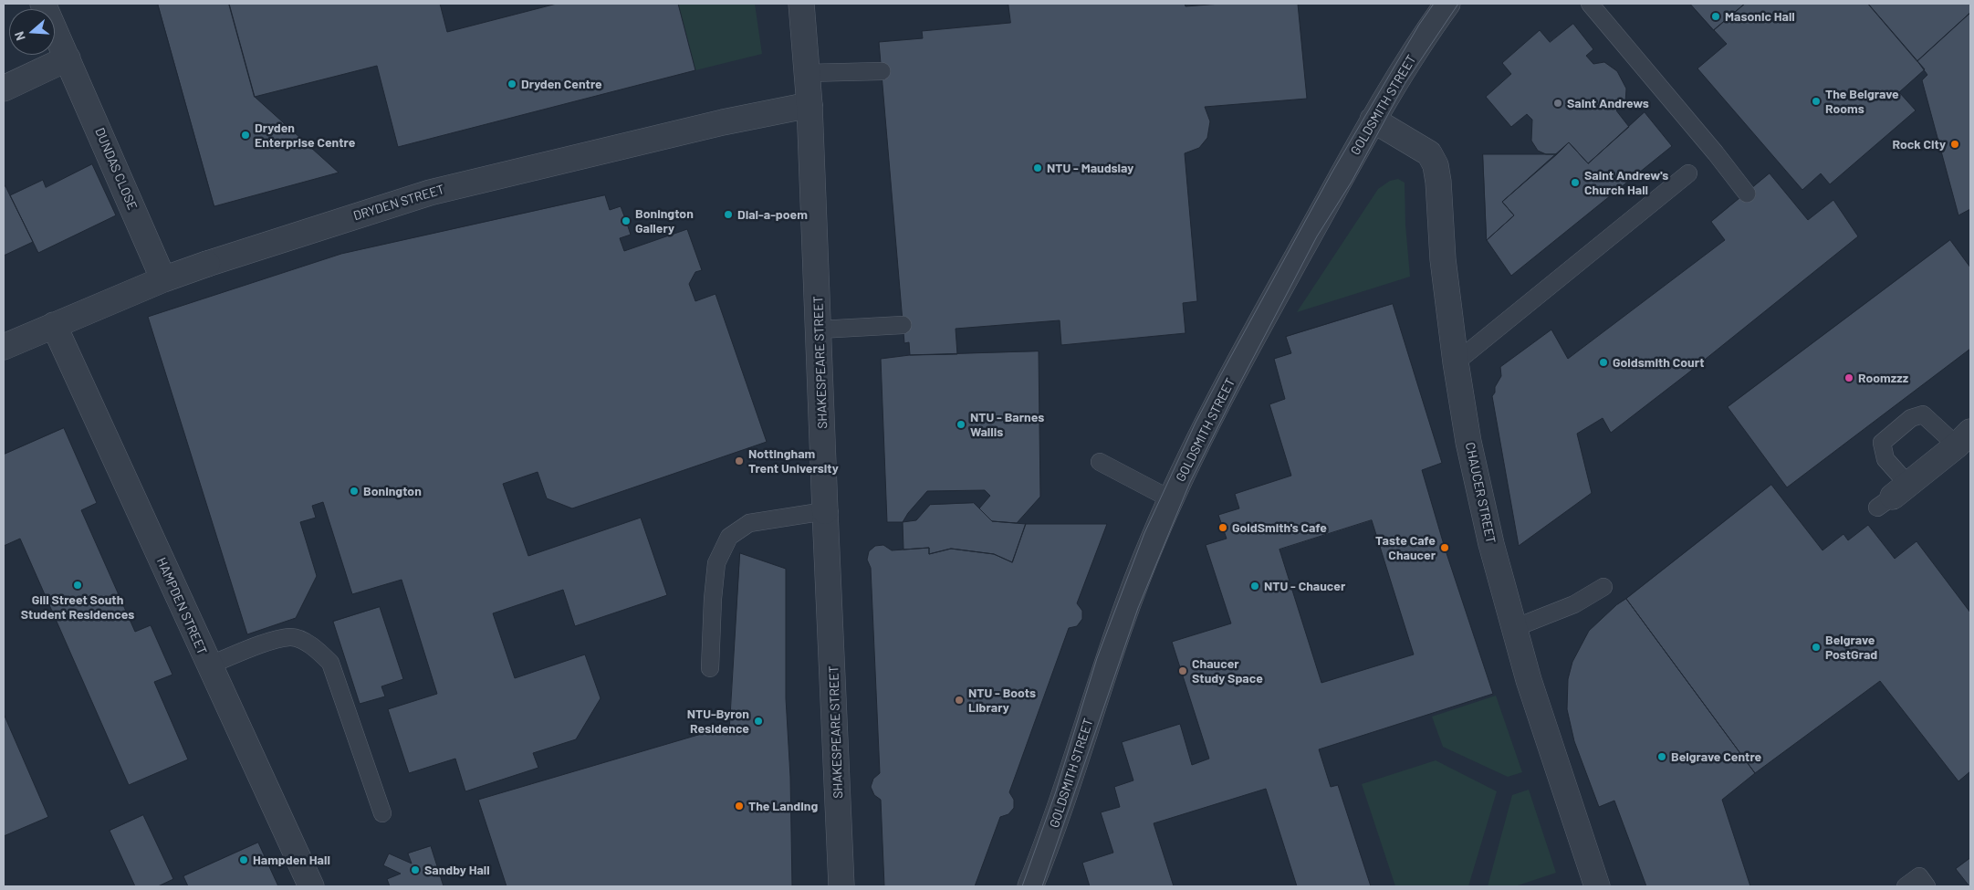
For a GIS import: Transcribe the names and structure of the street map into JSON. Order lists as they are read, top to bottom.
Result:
{
  "streets": {
    "street": [
      "GOLDSMITH STREET",
      "DUNDAS CLOSE",
      "DRYDEN STREET",
      "SHAKESPEARE STREET",
      "CHAUCER STREET",
      "HAMPDEN STREET"
    ]
  },
  "crossings": [
    ["GOLDSMITH STREET", "CHAUCER STREET"],
    ["DUNDAS CLOSE", "DRYDEN STREET"],
    ["DRYDEN STREET", "SHAKESPEARE STREET"],
    ["DRYDEN STREET", "HAMPDEN STREET"]
  ],
  "places": [
    "Masonic Hall",
    "Dryden Centre",
    "The Belgrave Rooms",
    "Saint Andrews",
    "Dryden Enterprise Centre",
    "Rock City",
    "NTU - Maudslay",
    "Saint Andrew's Church Hall",
    "Dial-a-poem",
    "Bonington Gallery",
    "Goldsmith Court",
    "Roomzzz",
    "NTU - Barnes Wallis",
    "Nottingham Trent University",
    "Bonington",
    "GoldSmith's Cafe",
    "Taste Cafe Chaucer",
    "Gill Street South Student Residences",
    "NTU - Chaucer",
    "Belgrave PostGrad",
    "Chaucer Study Space",
    "NTU - Boots Library",
    "NTU-Byron Residence",
    "Belgrave Centre",
    "The Landing",
    "Hampden Hall",
    "Sandby Hall"
  ],
  "north": "left"
}
